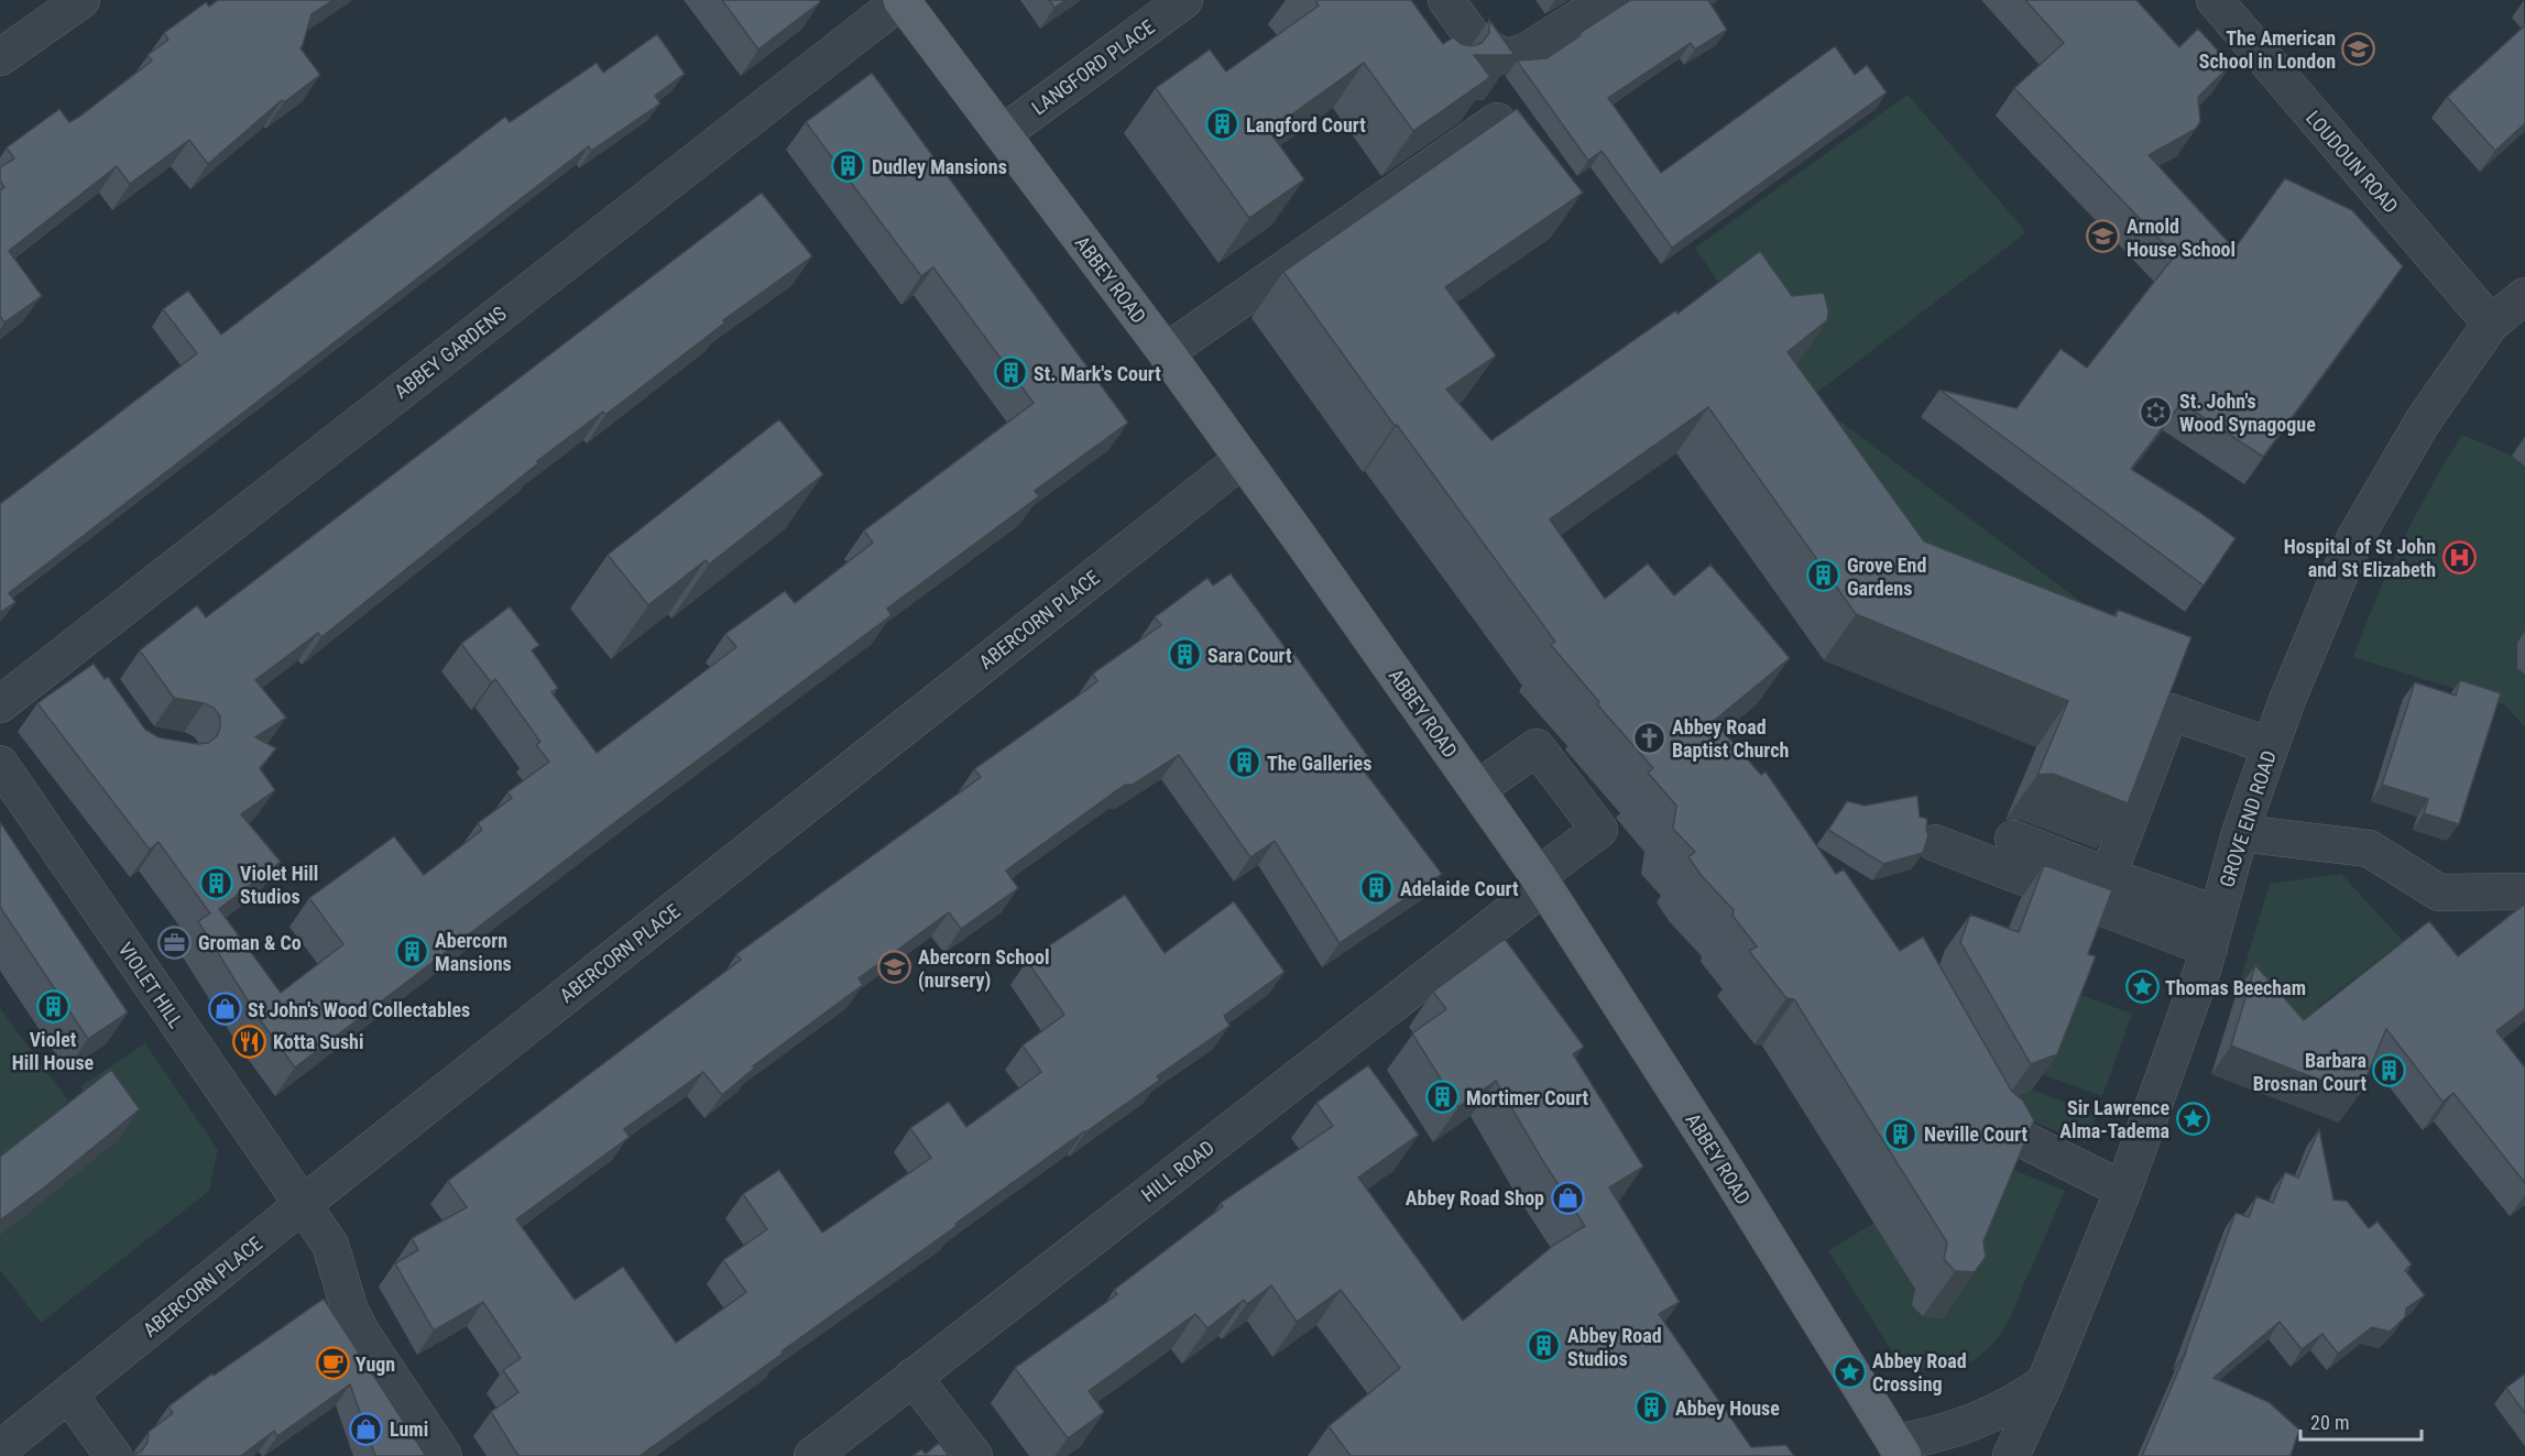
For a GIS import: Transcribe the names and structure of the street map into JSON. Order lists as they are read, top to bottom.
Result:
{
  "streets": {
    "main road": ["ABBEY ROAD"],
    "street": [
      "LANGFORD PLACE",
      "LOUDOUN ROAD",
      "ABBEY GARDENS",
      "ABERCORN PLACE",
      "GROVE END ROAD",
      "VIOLET HILL",
      "HILL ROAD"
    ]
  },
  "crossings": [
    ["LANGFORD PLACE", "ABBEY ROAD"],
    ["LOUDOUN ROAD", "GROVE END ROAD"],
    ["ABBEY ROAD", "ABBEY GARDENS"],
    ["ABBEY ROAD", "ABERCORN PLACE"],
    ["ABBEY ROAD", "HILL ROAD"],
    ["ABERCORN PLACE", "VIOLET HILL"]
  ],
  "places": {
    "school or university": ["The American School in London", "Arnold House School", "Abercorn School (nursery)"],
    "building": [
      "Langford Court",
      "Dudley Mansions",
      "St. Mark's Court",
      "Grove End Gardens",
      "Sara Court",
      "The Galleries",
      "Violet Hill Studios",
      "Adelaide Court",
      "Abercorn Mansions",
      "Violet Hill House",
      "Barbara Brosnan Court",
      "Mortimer Court",
      "Neville Court",
      "Abbey Road Studios",
      "Abbey House"
    ],
    "synagogue": ["St. John's Wood Synagogue"],
    "hospital": ["Hospital of St John and St Elizabeth"],
    "church": ["Abbey Road Baptist Church"],
    "office": ["Groman & Co"],
    "place": ["Thomas Beecham", "Sir Lawrence Alma-Tadema", "Abbey Road Crossing"],
    "shop": ["St John's Wood Collectables", "Abbey Road Shop", "Lumi"],
    "restaurant": ["Kotta Sushi"],
    "cafe": ["Yugn"]
  },
  "scale_bar": "20 m"
}
